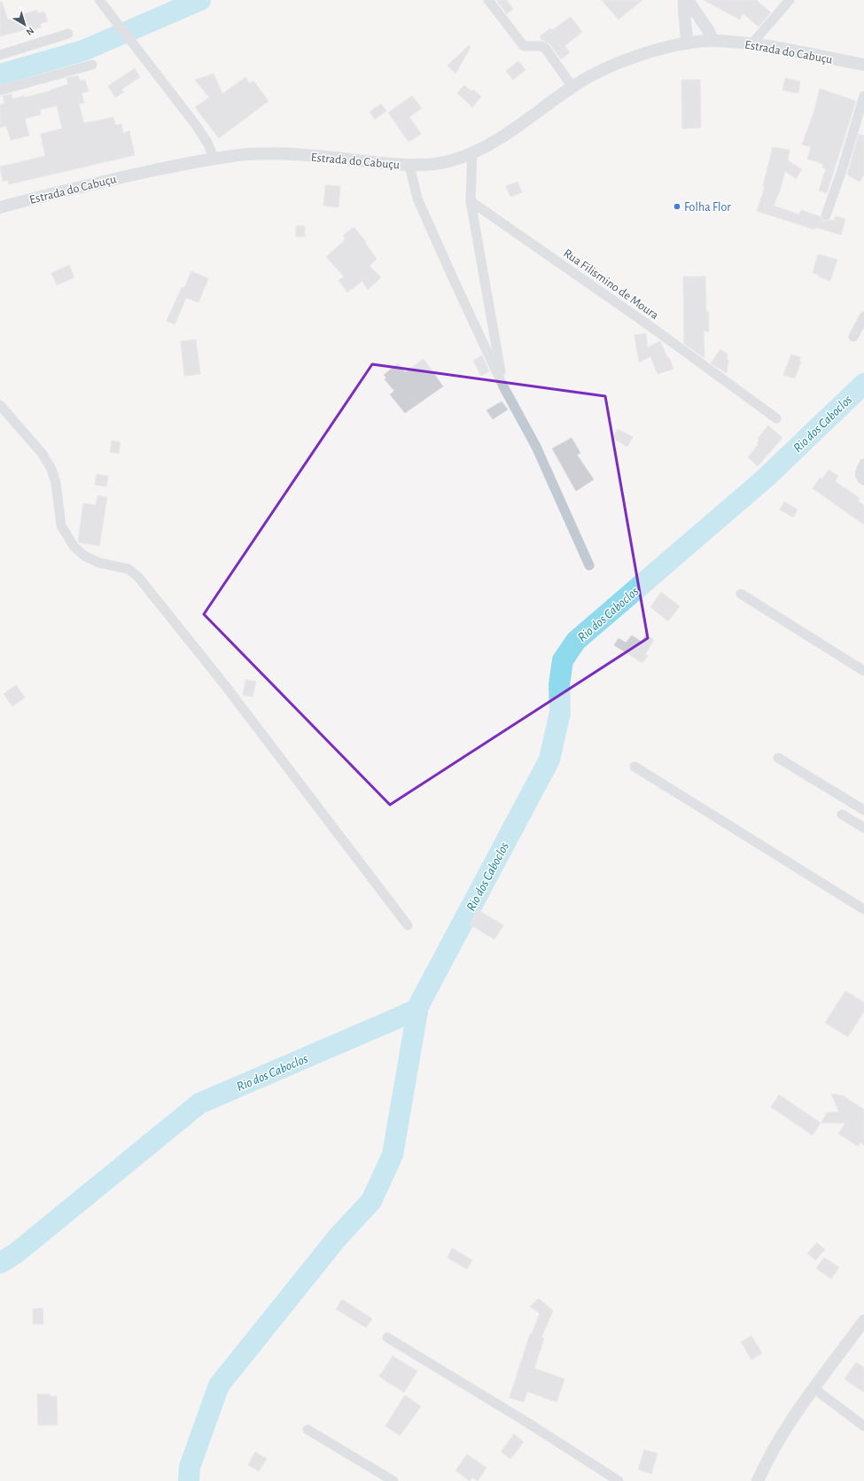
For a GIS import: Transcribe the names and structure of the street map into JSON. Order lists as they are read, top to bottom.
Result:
{
  "streets": {
    "street": ["Estrada do Cabuçu", "Rua Filismino de Moura"]
  },
  "water": ["Rio dos Caboclos"],
  "places": ["Folha Flor"],
  "north": "bottom right"
}
